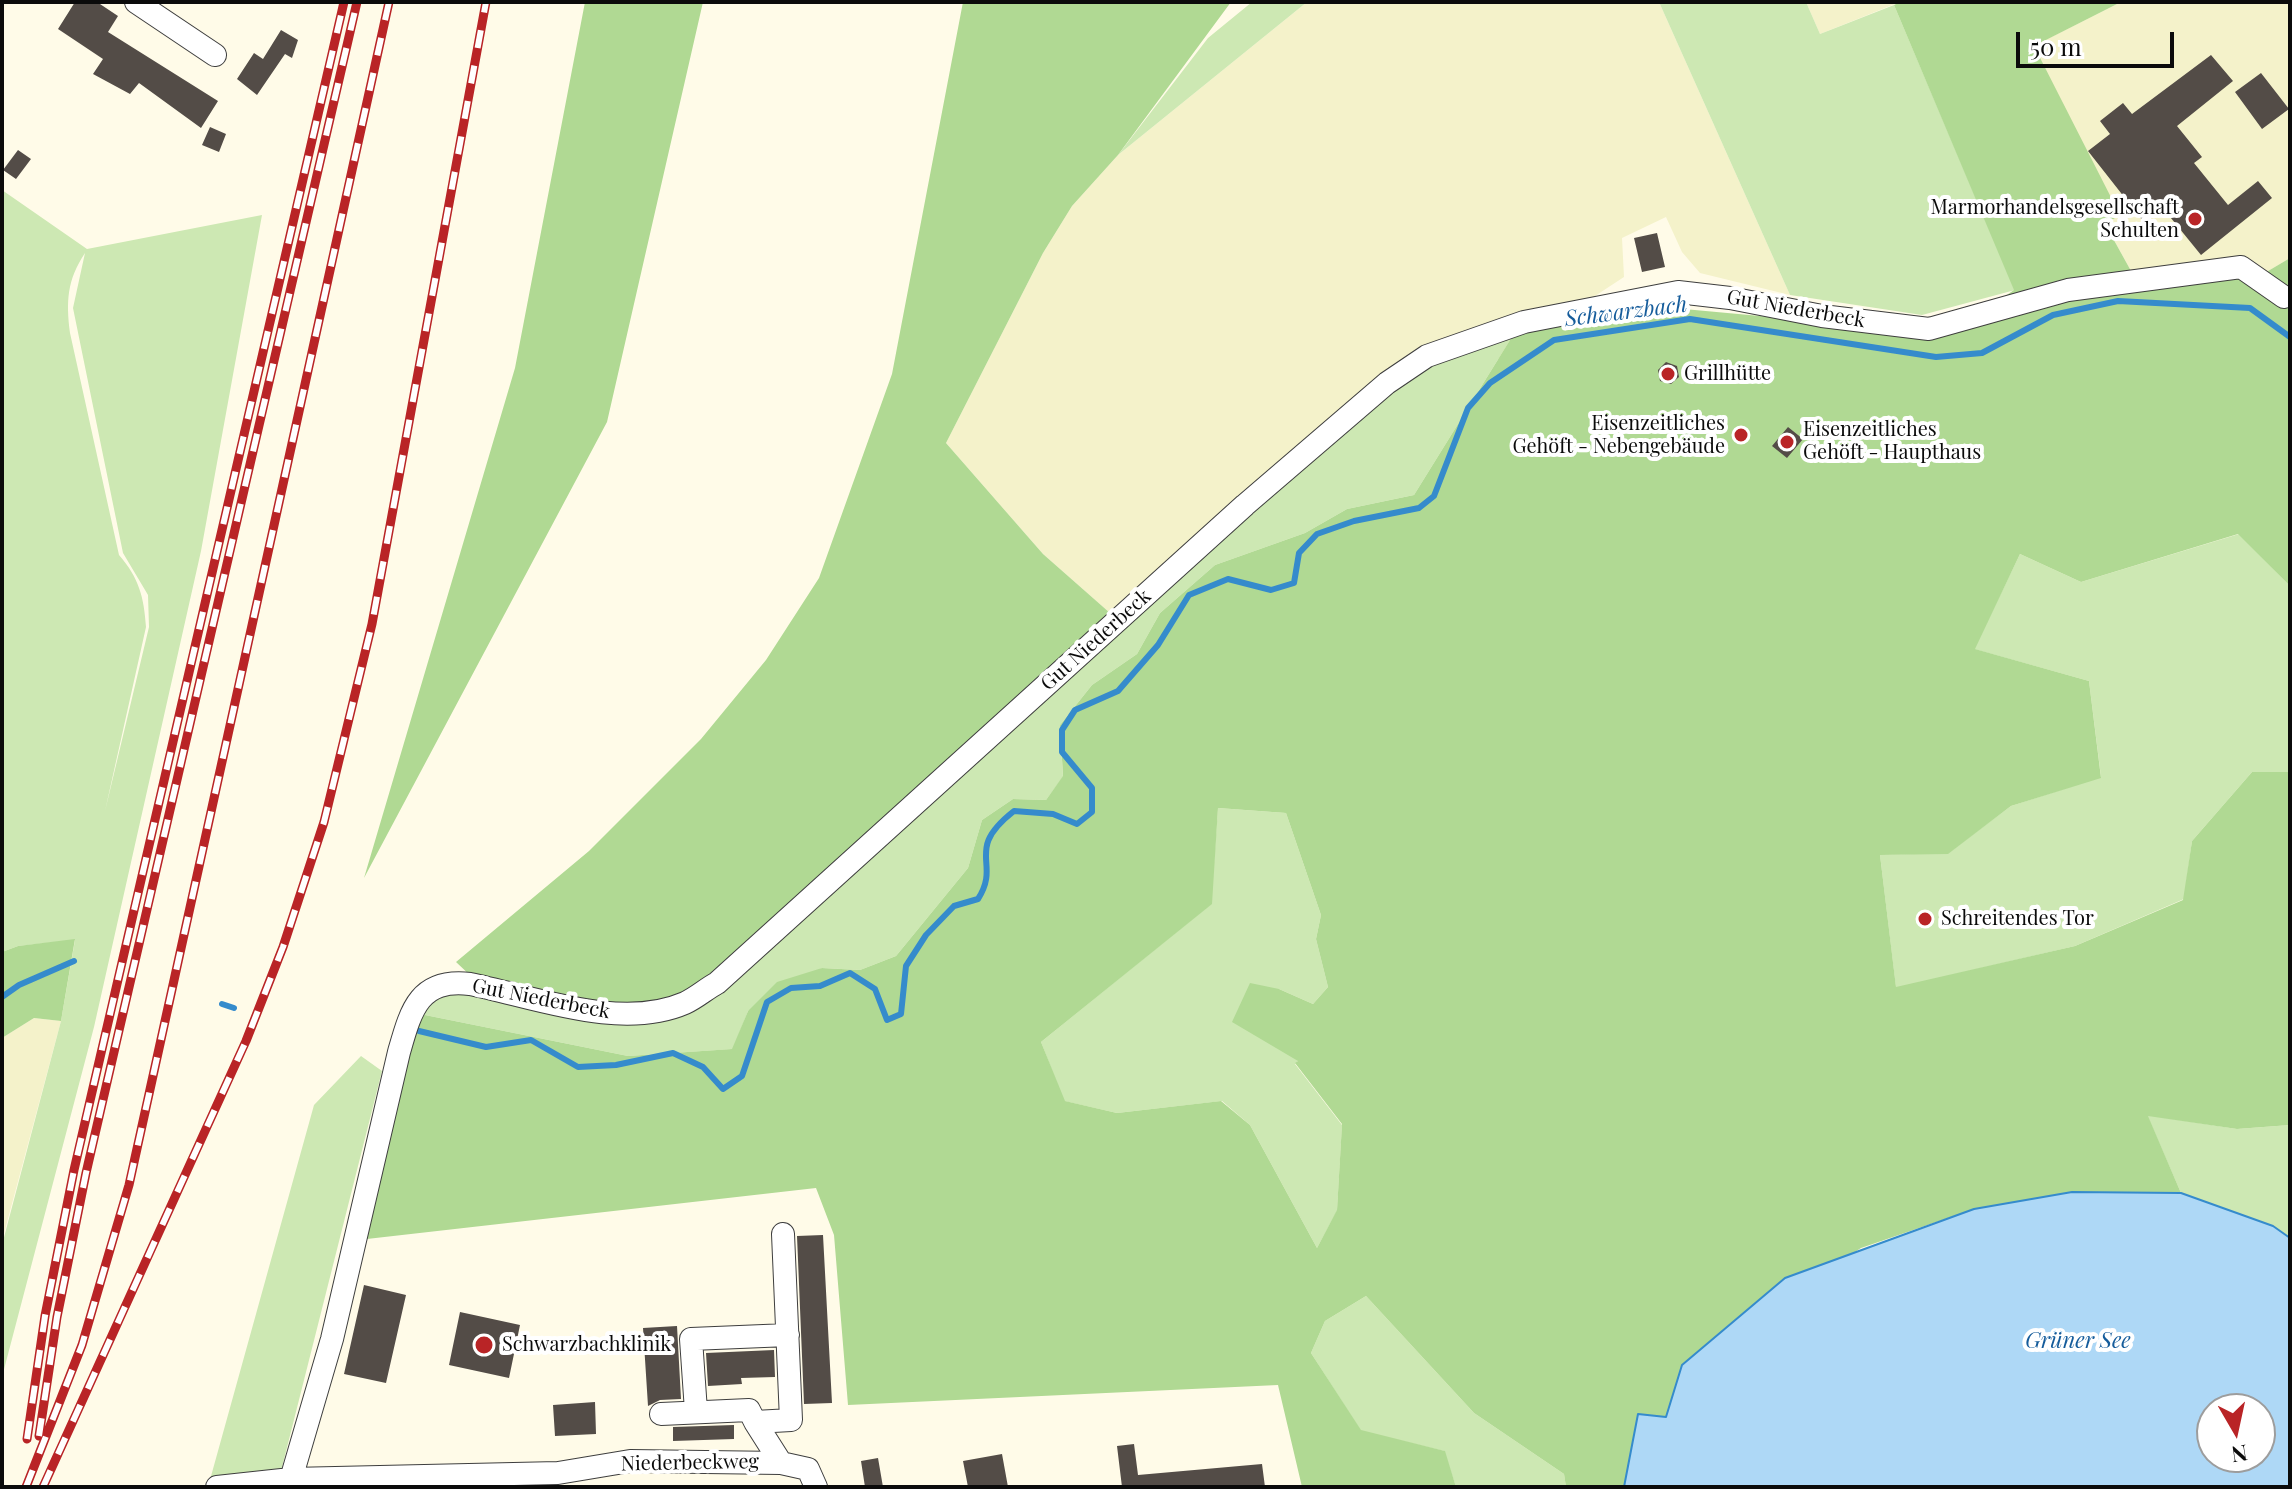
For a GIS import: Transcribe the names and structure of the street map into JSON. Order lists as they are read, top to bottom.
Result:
{
  "streets": {
    "street": ["Gut Niederbeck", "Niederbeckweg"]
  },
  "crossings": [
    ["Gut Niederbeck", "Niederbeckweg"]
  ],
  "water": ["Schwarzbach", "Grüner See"],
  "places": [
    "Marmorhandelsgesellschaft Schulten",
    "Grillhütte",
    "Eisenzeitliches Gehöft - Nebengebäude",
    "Eisenzeitliches Gehöft - Haupthaus",
    "Schreitendes Tor",
    "Schwarzbachklinik"
  ],
  "scale_bar": "50 m",
  "north": "bottom"
}
